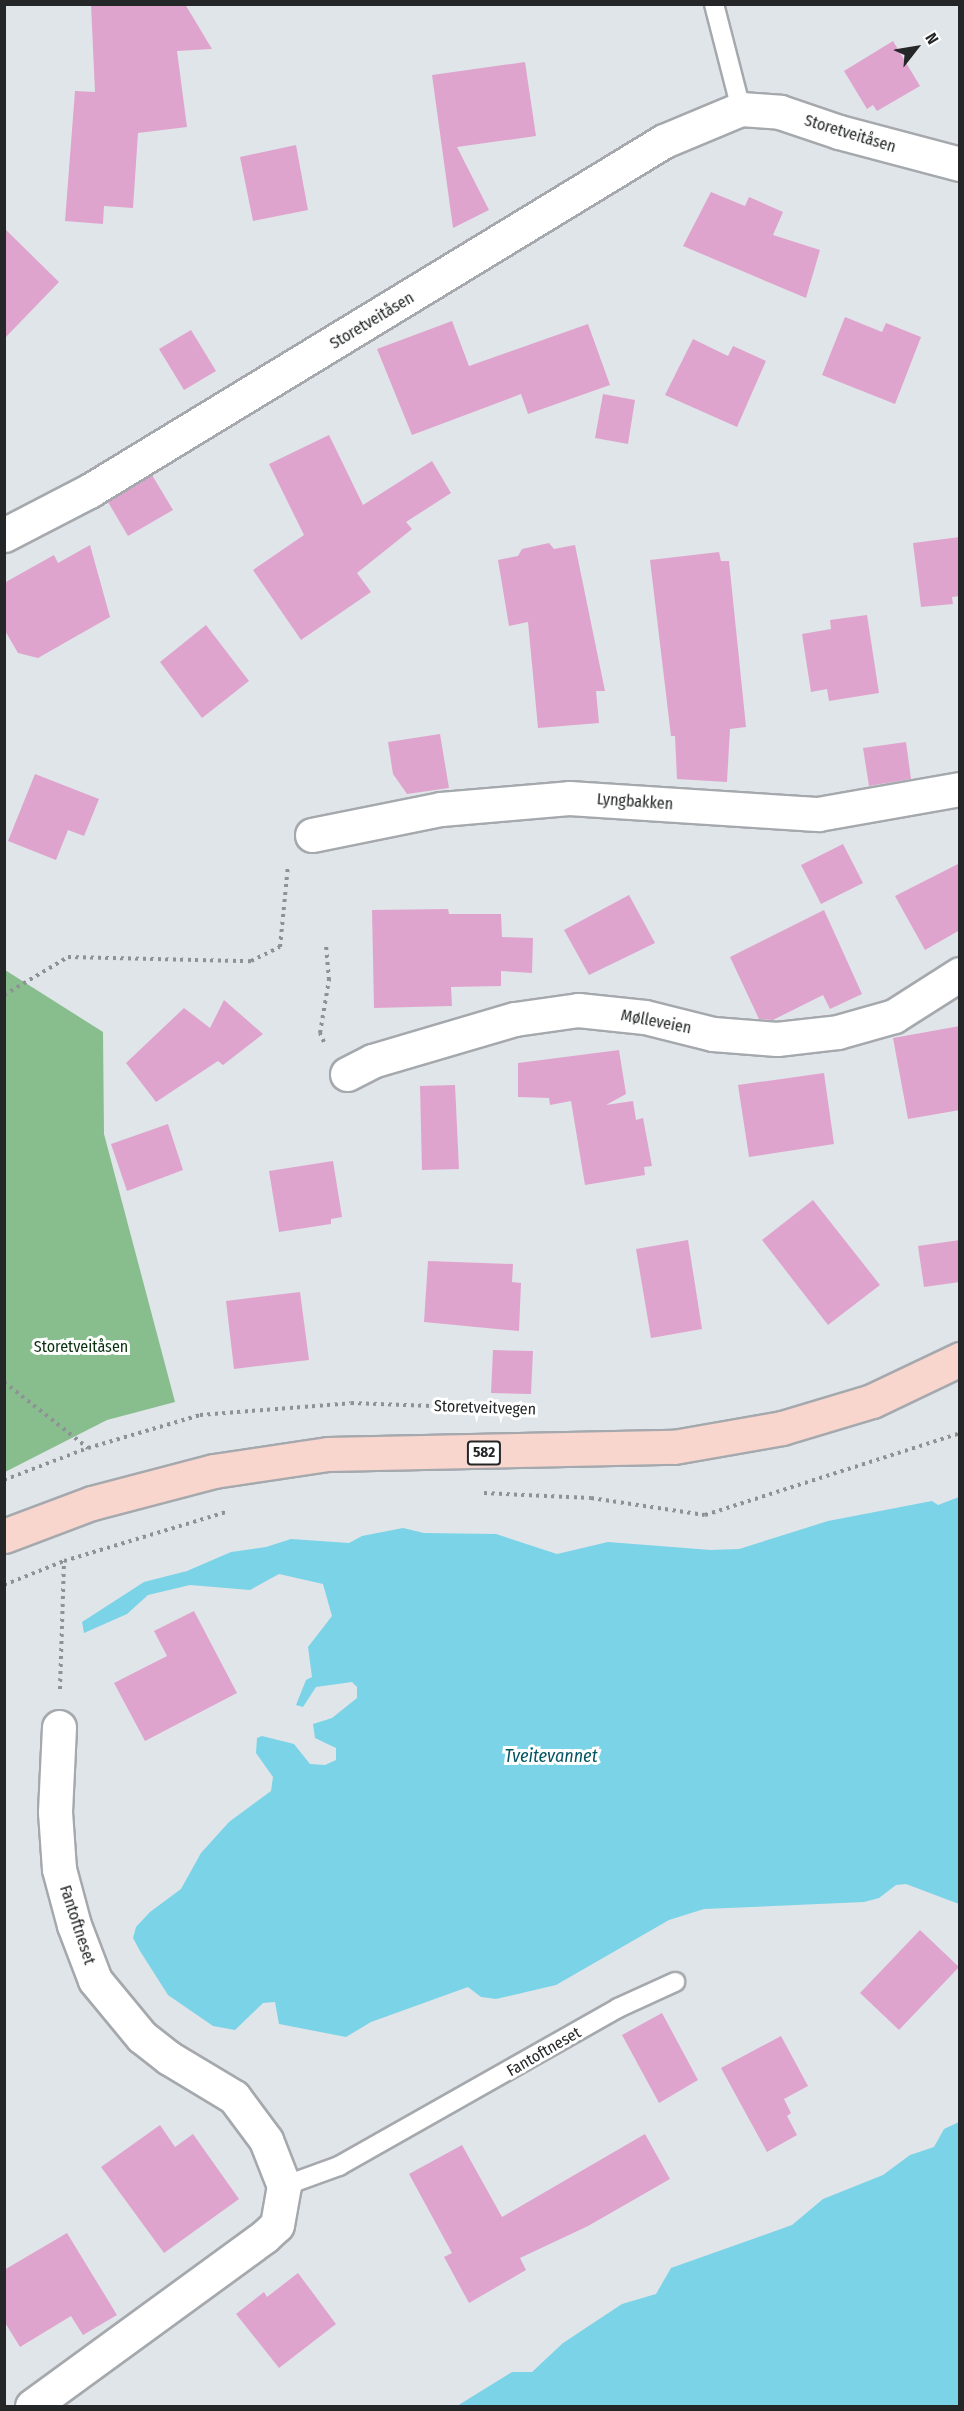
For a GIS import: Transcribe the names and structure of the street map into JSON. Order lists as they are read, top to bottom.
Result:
{
  "streets": {
    "main road": ["582"],
    "street": [
      "Storetveitåsen",
      "Lyngbakken",
      "Mølleveien",
      "Fantoftneset"
    ],
    "path": ["Storetveitvegen"]
  },
  "water": ["Tveitevannet"],
  "parks": ["Storetveitåsen"],
  "north": "top right"
}
